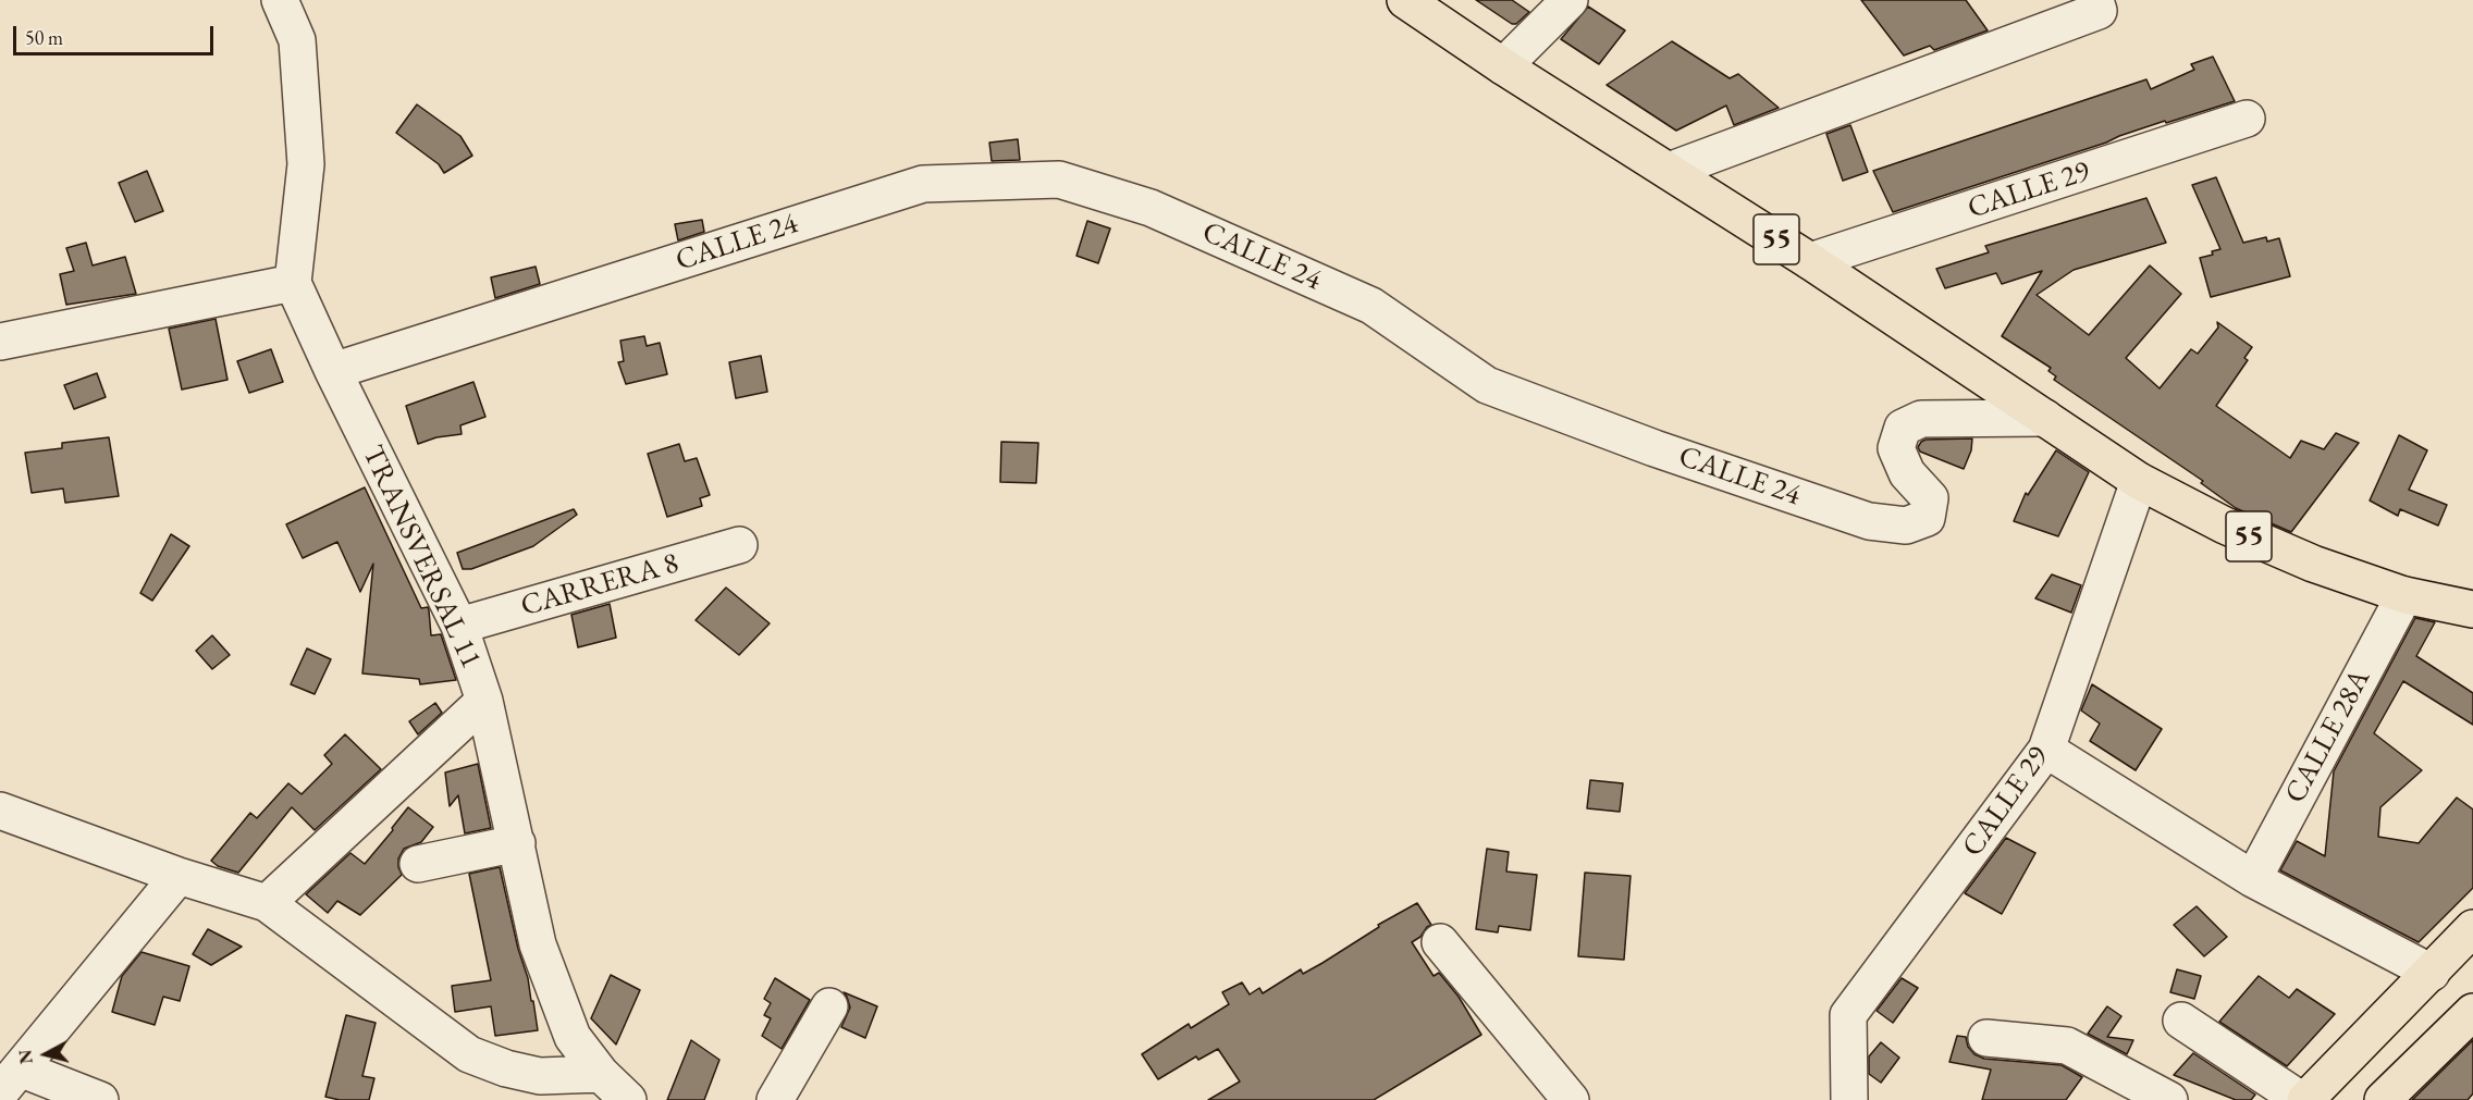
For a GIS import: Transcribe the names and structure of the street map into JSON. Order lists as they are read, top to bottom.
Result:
{
  "streets": {
    "main road": ["55"],
    "street": [
      "CALLE 29",
      "CALLE 24",
      "TRANSVERSAL 11",
      "CARRERA 8",
      "CALLE 28A"
    ]
  },
  "crossings": [
    ["CALLE 29", "55"],
    ["55", "CALLE 24"],
    ["55", "CALLE 28A"],
    ["CALLE 24", "TRANSVERSAL 11"],
    ["TRANSVERSAL 11", "CARRERA 8"]
  ],
  "scale_bar": "50 m",
  "north": "left"
}
